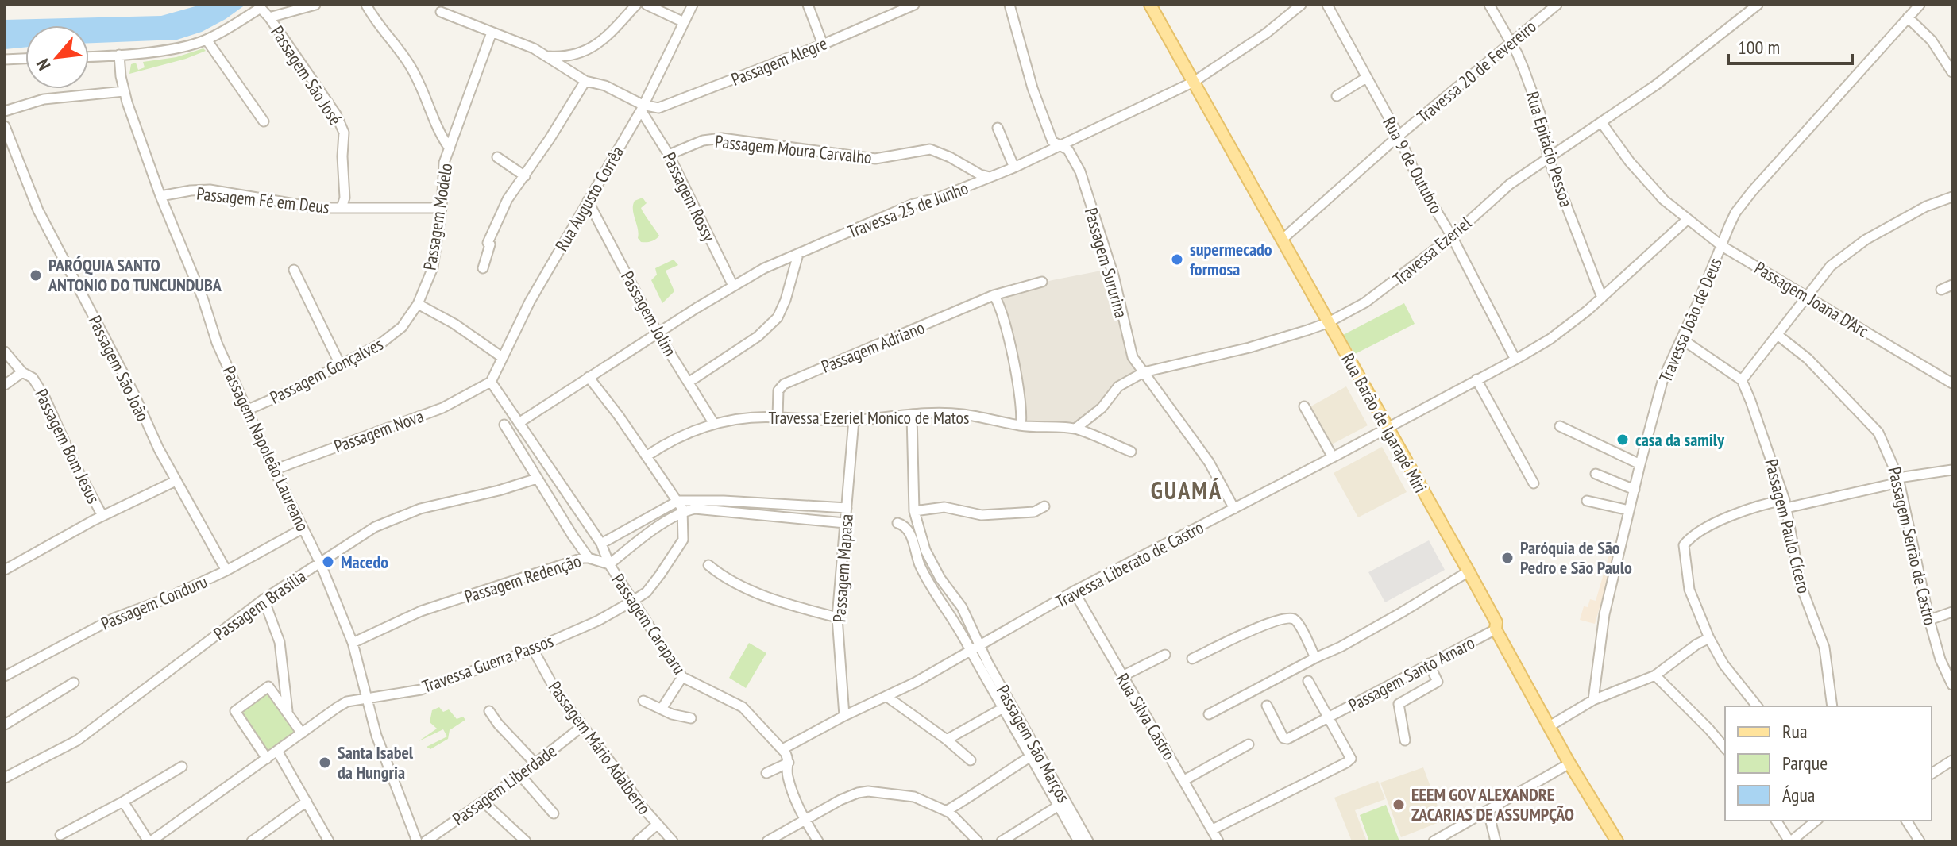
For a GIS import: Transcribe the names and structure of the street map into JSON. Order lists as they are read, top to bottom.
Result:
{
  "streets": {
    "main road": ["Rua Barão de Igarapé Miri"],
    "street": [
      "Passagem Alegre",
      "Travessa 20 de Fevereiro",
      "Passagem São José",
      "Passagem Moura Carvalho",
      "Rua Epitácio Pessoa",
      "Rua 9 de Outubro",
      "Passagem Rossy",
      "Rua Augusto Corrêa",
      "Passagem Fé em Deus",
      "Travessa 25 de Junho",
      "Passagem Modelo",
      "Travessa Ezeriel",
      "Passagem Sururina",
      "Passagem Joana D’Arc",
      "Passagem Jolim",
      "Travessa João de Deus",
      "Passagem Adriano",
      "Passagem São João",
      "Passagem Gonçalves",
      "Travessa Ezeriel Monico de Matos",
      "Passagem Nova",
      "Passagem Bom Jesus",
      "Passagem Napoleão Laureano",
      "Passagem Paulo Cícero",
      "Passagem Serrão de Castro",
      "Travessa Liberato de Castro",
      "Passagem Mapasa",
      "Passagem Redenção",
      "Passagem Conduru",
      "Passagem Brasília",
      "Passagem Caraparu",
      "Travessa Guerra Passos",
      "Passagem Santo Amaro",
      "Rua Silva Castro",
      "Passagem São Marços",
      "Passagem Mário Adalberto",
      "Passagem Liberdade"
    ]
  },
  "crossings": [
    ["Passagem Alegre", "Passagem Rossy"],
    ["Passagem Alegre", "Rua Augusto Corrêa"],
    ["Travessa 20 de Fevereiro", "Rua Epitácio Pessoa"],
    ["Travessa 20 de Fevereiro", "Rua 9 de Outubro"],
    ["Travessa 20 de Fevereiro", "Rua Barão de Igarapé Miri"],
    ["Passagem São José", "Passagem Fé em Deus"],
    ["Passagem Moura Carvalho", "Passagem Rossy"],
    ["Passagem Moura Carvalho", "Travessa 25 de Junho"],
    ["Rua Epitácio Pessoa", "Travessa Ezeriel"],
    ["Rua Epitácio Pessoa", "Travessa Liberato de Castro"],
    ["Rua 9 de Outubro", "Travessa Ezeriel"],
    ["Rua 9 de Outubro", "Travessa Liberato de Castro"],
    ["Passagem Rossy", "Rua Augusto Corrêa"],
    ["Passagem Rossy", "Travessa 25 de Junho"],
    ["Passagem Rossy", "Passagem Modelo"],
    ["Rua Augusto Corrêa", "Passagem Jolim"],
    ["Rua Augusto Corrêa", "Passagem Nova"],
    ["Rua Augusto Corrêa", "Passagem Caraparu"],
    ["Passagem Fé em Deus", "Passagem Modelo"],
    ["Passagem Fé em Deus", "Passagem Napoleão Laureano"],
    ["Travessa 25 de Junho", "Passagem Sururina"],
    ["Travessa 25 de Junho", "Passagem Jolim"],
    ["Travessa 25 de Junho", "Rua Barão de Igarapé Miri"],
    ["Travessa 25 de Junho", "Passagem Caraparu"],
    ["Passagem Modelo", "Passagem Gonçalves"],
    ["Travessa Ezeriel", "Passagem Sururina"],
    ["Travessa Ezeriel", "Passagem Joana D’Arc"],
    ["Travessa Ezeriel", "Travessa Ezeriel Monico de Matos"],
    ["Travessa Ezeriel", "Rua Barão de Igarapé Miri"],
    ["Passagem Sururina", "Travessa Liberato de Castro"],
    ["Passagem Joana D’Arc", "Travessa João de Deus"],
    ["Passagem Joana D’Arc", "Travessa Liberato de Castro"],
    ["Passagem Jolim", "Travessa Ezeriel Monico de Matos"],
    ["Passagem Adriano", "Travessa Ezeriel Monico de Matos"],
    ["Passagem São João", "Passagem Conduru"],
    ["Passagem Gonçalves", "Passagem Napoleão Laureano"],
    ["Travessa Ezeriel Monico de Matos", "Passagem Mapasa"],
    ["Travessa Ezeriel Monico de Matos", "Passagem São Marços"],
    ["Rua Barão de Igarapé Miri", "Travessa Liberato de Castro"],
    ["Rua Barão de Igarapé Miri", "Passagem Santo Amaro"],
    ["Passagem Nova", "Passagem Napoleão Laureano"],
    ["Passagem Nova", "Passagem Caraparu"],
    ["Passagem Napoleão Laureano", "Passagem Redenção"],
    ["Passagem Napoleão Laureano", "Passagem Conduru"],
    ["Passagem Napoleão Laureano", "Passagem Brasília"],
    ["Passagem Napoleão Laureano", "Travessa Guerra Passos"],
    ["Travessa Liberato de Castro", "Passagem Mapasa"],
    ["Travessa Liberato de Castro", "Passagem Caraparu"],
    ["Travessa Liberato de Castro", "Rua Silva Castro"],
    ["Travessa Liberato de Castro", "Passagem São Marços"],
    ["Passagem Redenção", "Passagem Caraparu"],
    ["Passagem Redenção", "Travessa Guerra Passos"],
    ["Passagem Caraparu", "Travessa Guerra Passos"],
    ["Travessa Guerra Passos", "Passagem Mário Adalberto"],
    ["Passagem Santo Amaro", "Rua Silva Castro"],
    ["Passagem Mário Adalberto", "Passagem Liberdade"]
  ],
  "districts": ["GUAMÁ"],
  "places": [
    "supermecado formosa",
    "PARÓQUIA SANTO ANTONIO DO TUNCUNDUBA",
    "casa da samily",
    "Paróquia de São Pedro e São Paulo",
    "Macedo",
    "Santa Isabel da Hungria",
    "EEEM GOV ALEXANDRE ZACARIAS DE ASSUMPÇÃO"
  ],
  "legend": ["Rua", "Parque", "Água"],
  "scale_bar": "100 m",
  "north": "bottom left"
}
